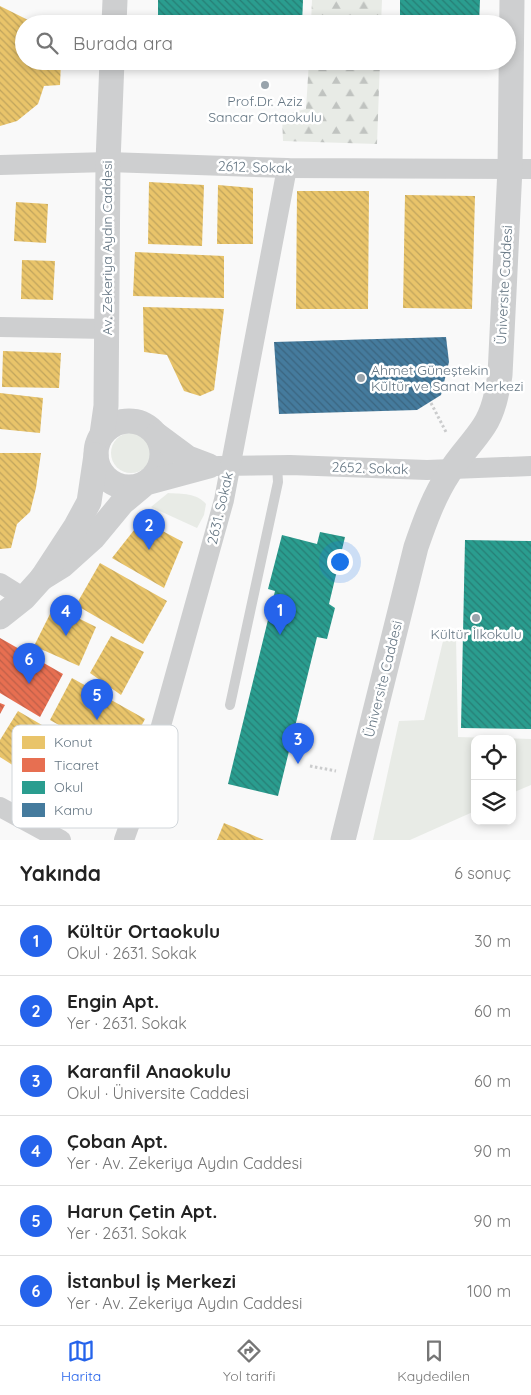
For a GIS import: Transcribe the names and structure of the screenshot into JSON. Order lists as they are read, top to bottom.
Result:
{
  "streets": {
    "street": [
      "2612. Sokak",
      "Av. Zekeriya Aydın Caddesi",
      "Üniversite Caddesi",
      "2652. Sokak",
      "2631. Sokak"
    ]
  },
  "crossings": [
    ["2612. Sokak", "Av. Zekeriya Aydın Caddesi"],
    ["2612. Sokak", "Üniversite Caddesi"],
    ["2612. Sokak", "2631. Sokak"],
    ["Üniversite Caddesi", "2652. Sokak"],
    ["2652. Sokak", "2631. Sokak"]
  ],
  "places": ["Prof.Dr. Aziz Sancar Ortaokulu", "Ahmet Güneştekin Kültür ve Sanat Merkezi", "Kültür İlkokulu"],
  "legend": [
    "Konut",
    "Ticaret",
    "Okul",
    "Kamu"
  ],
  "page": {
    "search": "Burada ara",
    "pins": [
      "2",
      "1",
      "4",
      "6",
      "5",
      "3"
    ],
    "heading": ["Yakında", "6 sonuç"],
    "list": [
      {
        "mark": "1",
        "name": "Kültür Ortaokulu",
        "note": "Okul · 2631. Sokak",
        "value": "30 m"
      },
      {
        "mark": "2",
        "name": "Engin Apt.",
        "note": "Yer · 2631. Sokak",
        "value": "60 m"
      },
      {
        "mark": "3",
        "name": "Karanfil Anaokulu",
        "note": "Okul · Üniversite Caddesi",
        "value": "60 m"
      },
      {
        "mark": "4",
        "name": "Çoban Apt.",
        "note": "Yer · Av. Zekeriya Aydın Caddesi",
        "value": "90 m"
      },
      {
        "mark": "5",
        "name": "Harun Çetin Apt.",
        "note": "Yer · 2631. Sokak",
        "value": "90 m"
      },
      {
        "mark": "6",
        "name": "İstanbul İş Merkezi",
        "note": "Yer · Av. Zekeriya Aydın Caddesi",
        "value": "100 m"
      }
    ],
    "nav": ["Harita", "Yol tarifi", "Kaydedilen"]
  }
}
